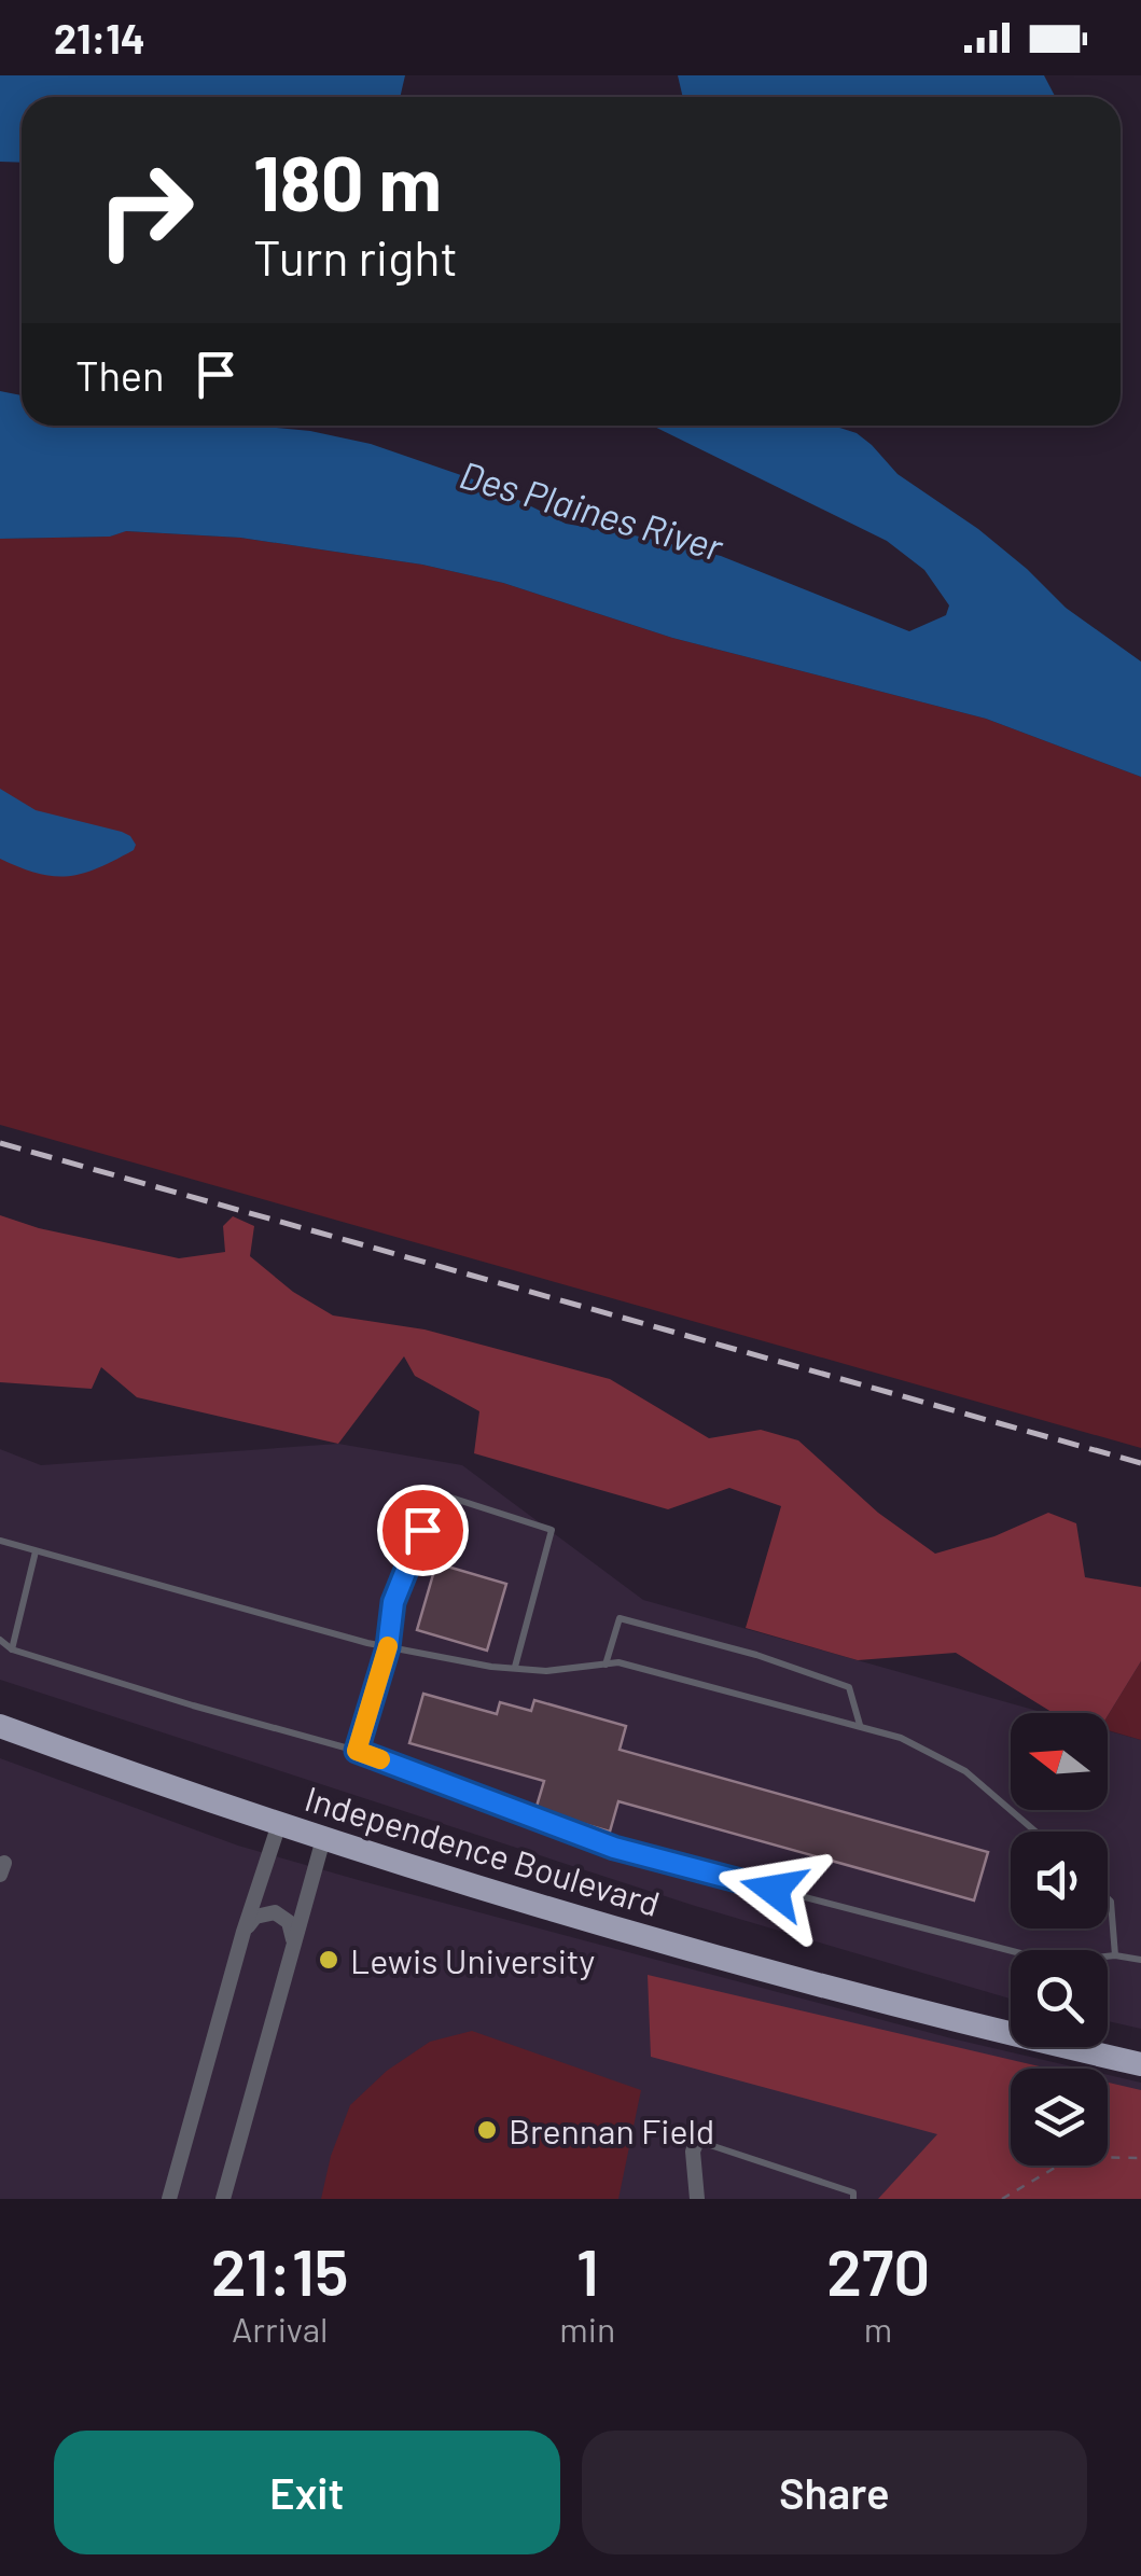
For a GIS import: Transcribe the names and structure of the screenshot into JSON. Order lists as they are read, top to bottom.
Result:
{
  "streets": {
    "main road": ["Independence Boulevard"]
  },
  "water": ["Des Plaines River"],
  "places": ["Lewis University", "Brennan Field"],
  "north": "left",
  "page": {
    "status": "21:14",
    "turn": ["180 m", "Turn right"],
    "then": "Then",
    "eta": [
      "21:15",
      "Arrival",
      "1",
      "min",
      "270",
      "m"
    ],
    "buttons": ["Exit", "Share"]
  }
}
